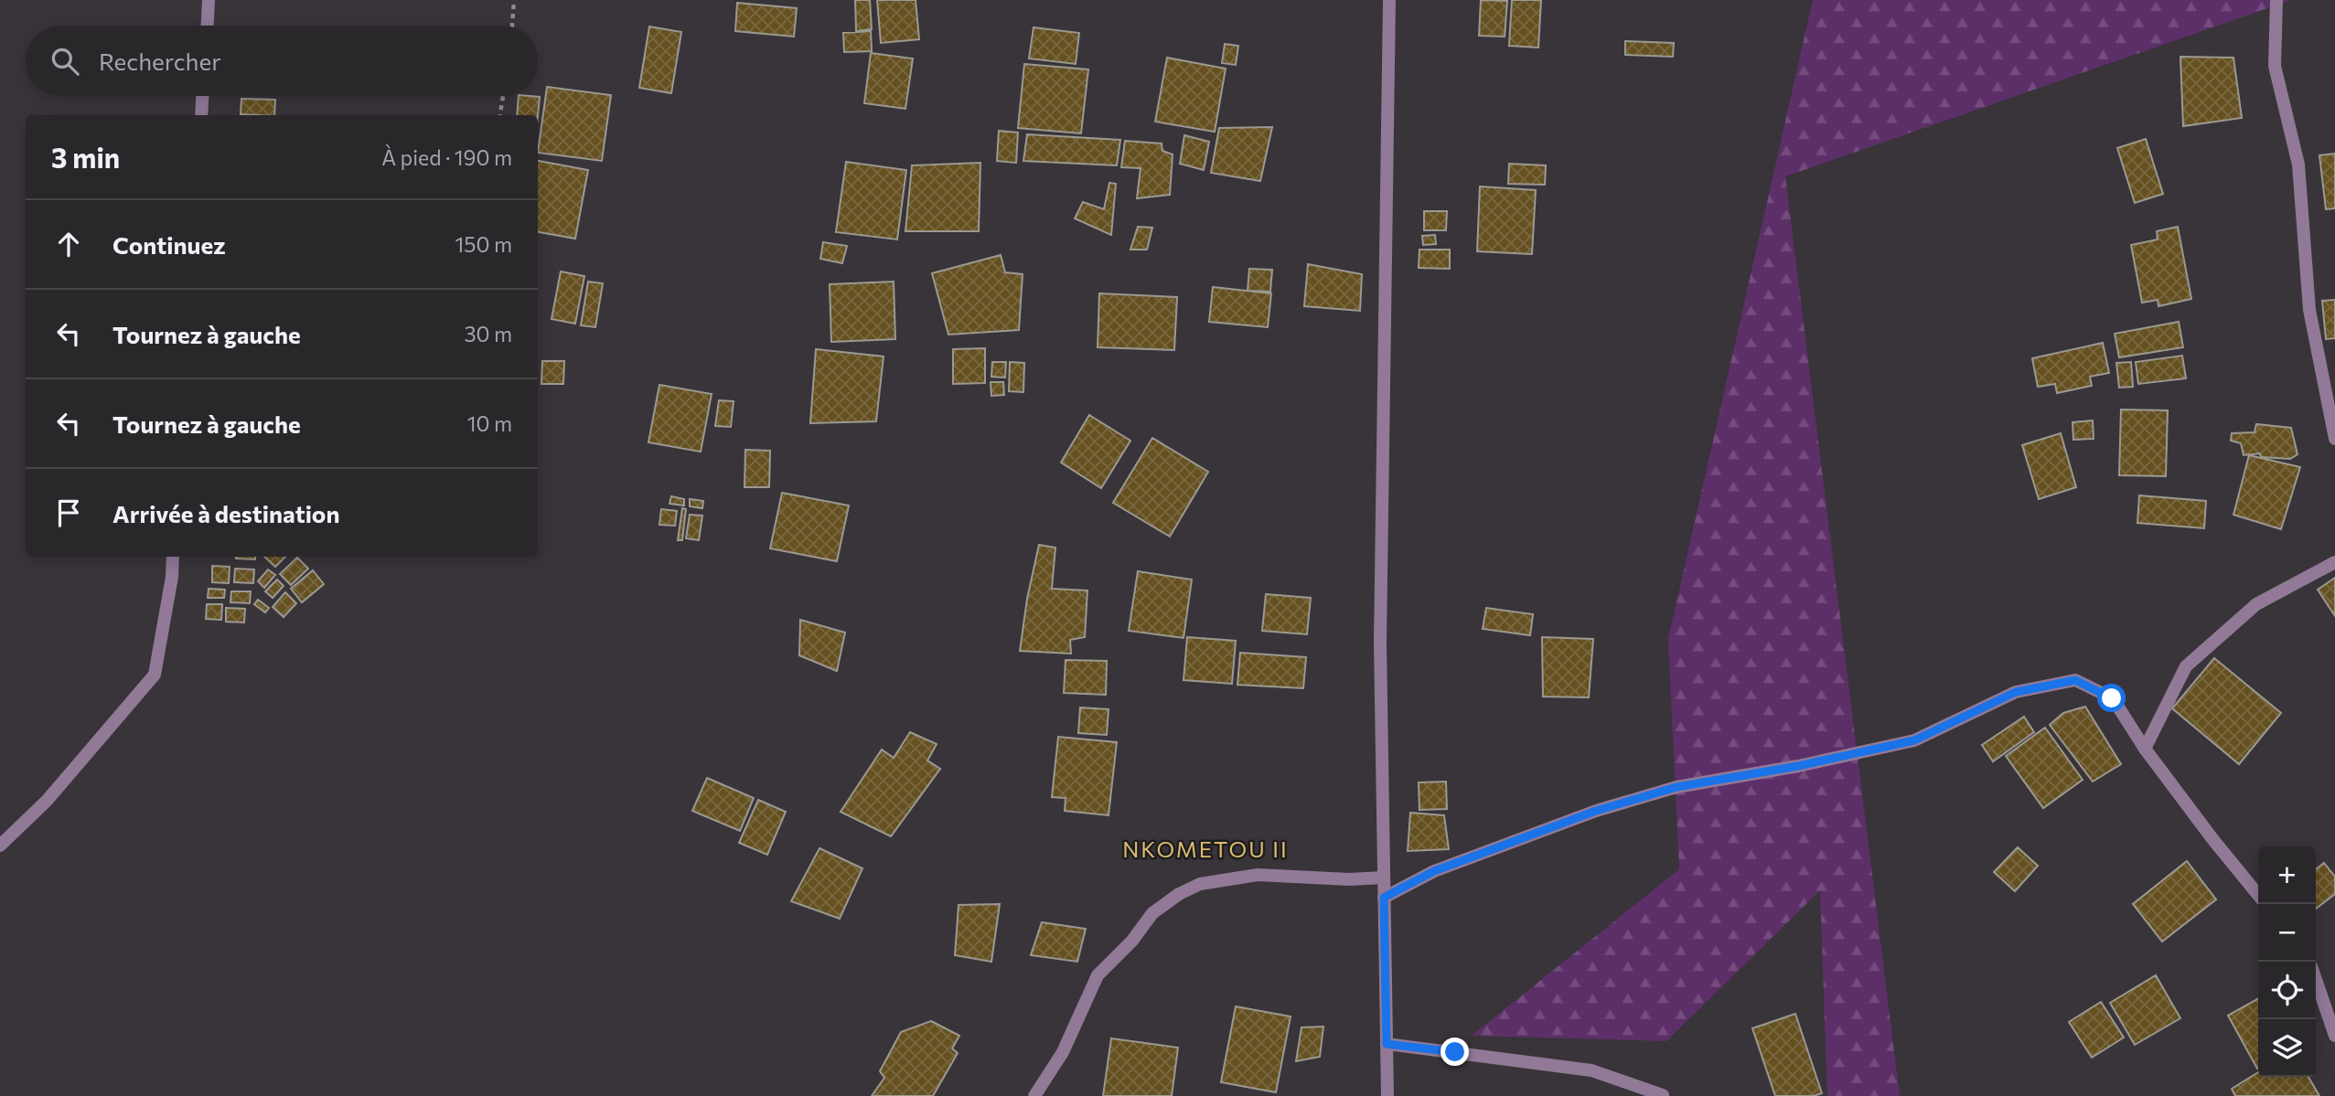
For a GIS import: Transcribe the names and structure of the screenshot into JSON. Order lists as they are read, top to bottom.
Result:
{
  "districts": ["NKOMETOU II"],
  "page": {
    "search": "Rechercher",
    "heading": ["3 min", "À pied · 190 m"],
    "list": [
      ["Continuez", "150 m"],
      ["Tournez à gauche", "30 m"],
      ["Tournez à gauche", "10 m"],
      "Arrivée à destination"
    ],
    "map_buttons": ["+", "−"]
  }
}
